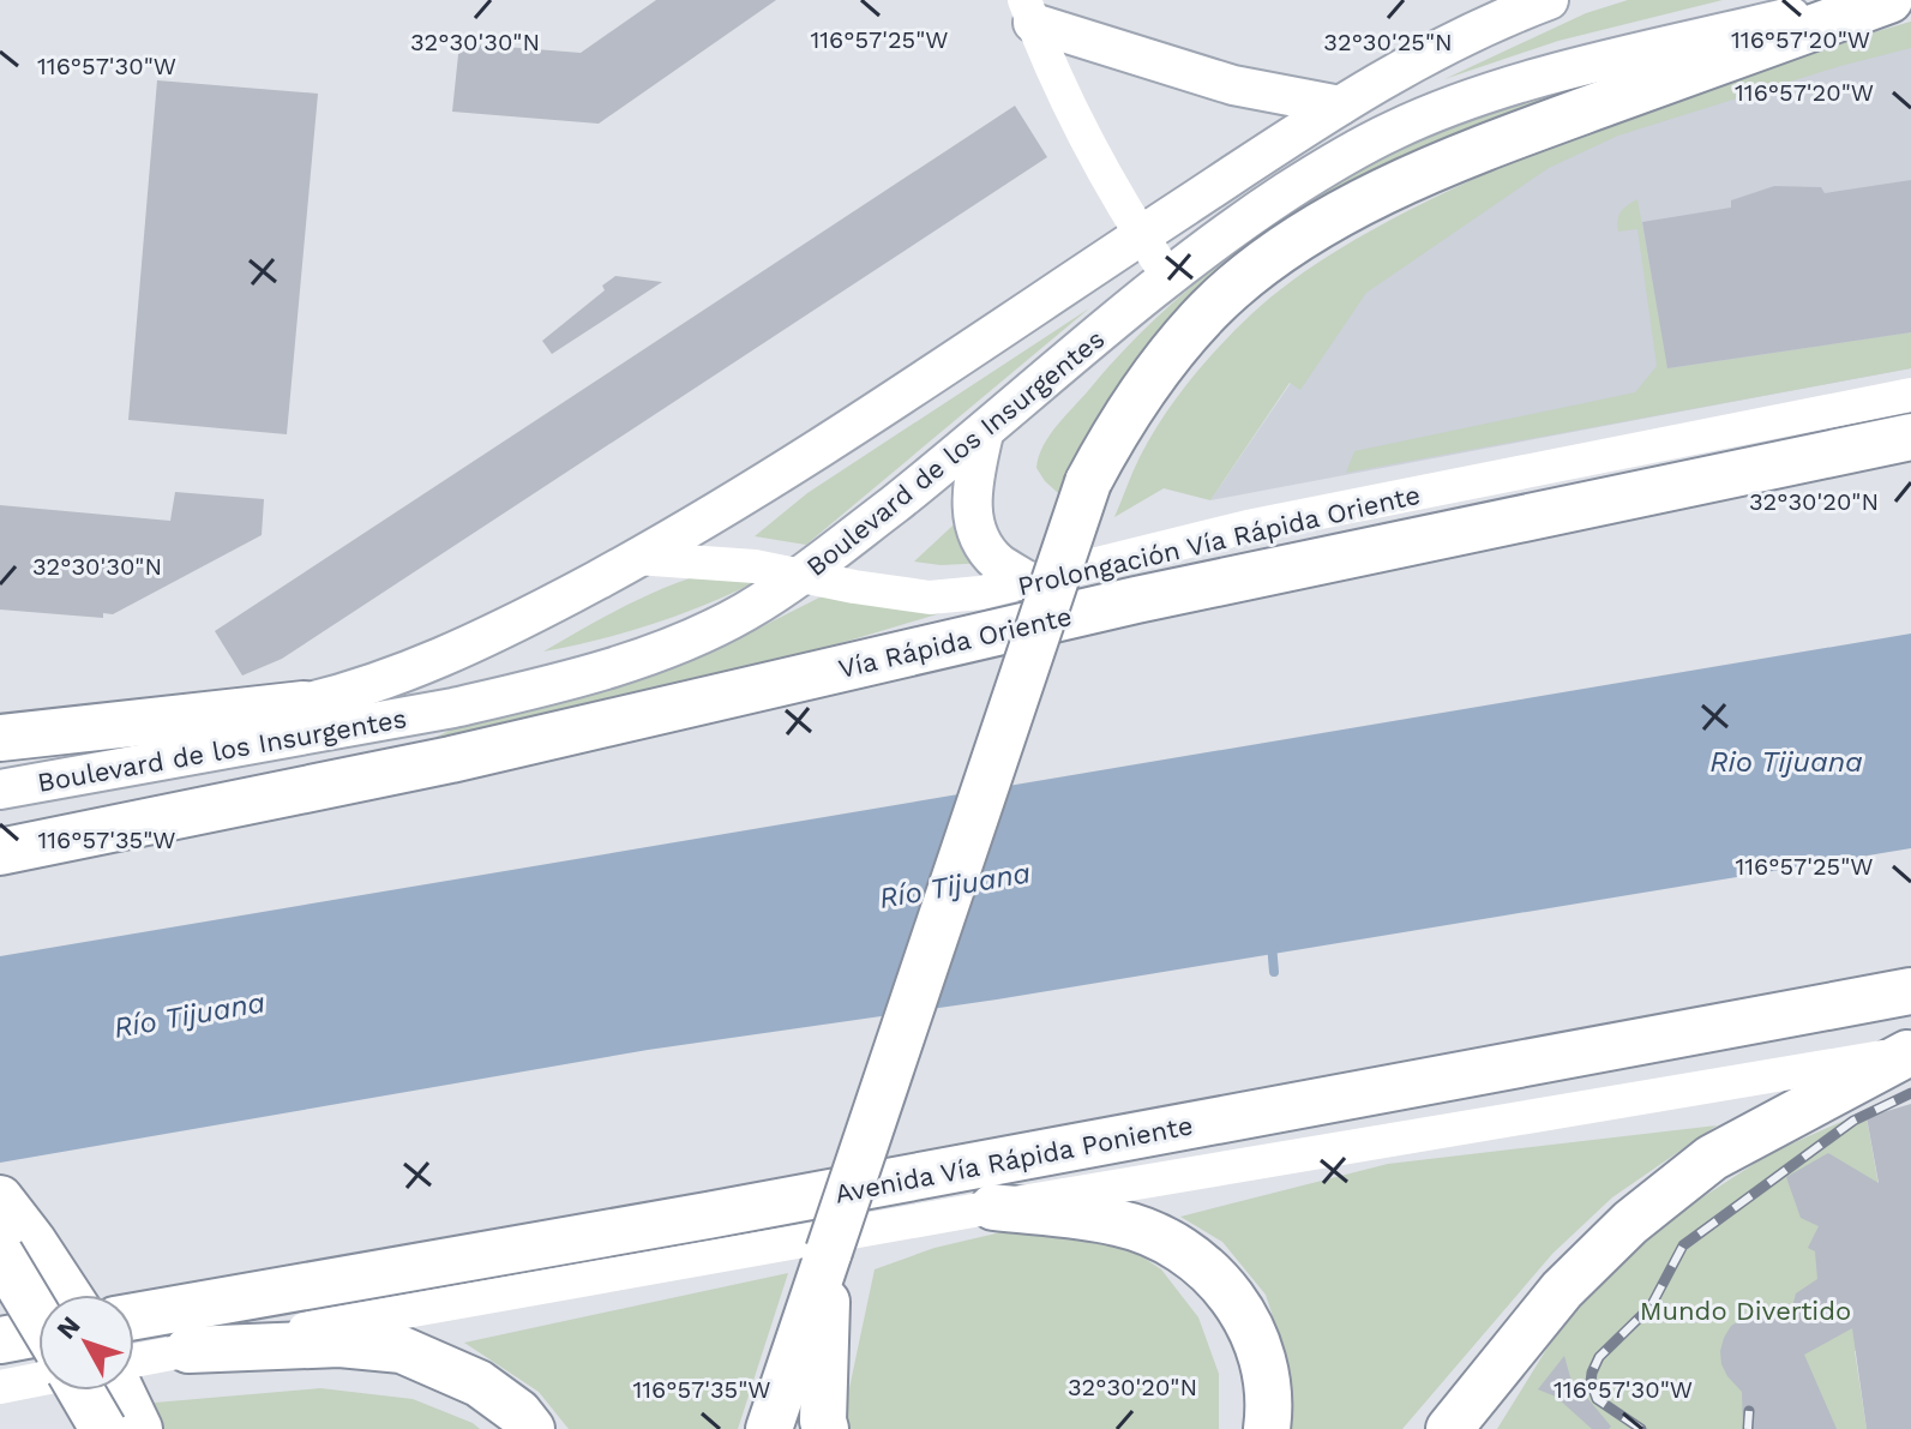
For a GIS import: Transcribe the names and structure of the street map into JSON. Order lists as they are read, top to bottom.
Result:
{
  "streets": {
    "highway": ["Vía Rápida Oriente", "Avenida Vía Rápida Poniente"],
    "main road": ["Boulevard de los Insurgentes", "Prolongación Vía Rápida Oriente"]
  },
  "crossings": [
    ["Boulevard de los Insurgentes", "Prolongación Vía Rápida Oriente"]
  ],
  "water": ["Rio Tijuana", "Río Tijuana"],
  "parks": ["Mundo Divertido"],
  "north": "top left",
  "coordinates": [
    "116°57'25\"W",
    "116°57'20\"W",
    "32°30'30\"N",
    "32°30'25\"N",
    "116°57'30\"W",
    "32°30'20\"N",
    "116°57'35\"W"
  ]
}
